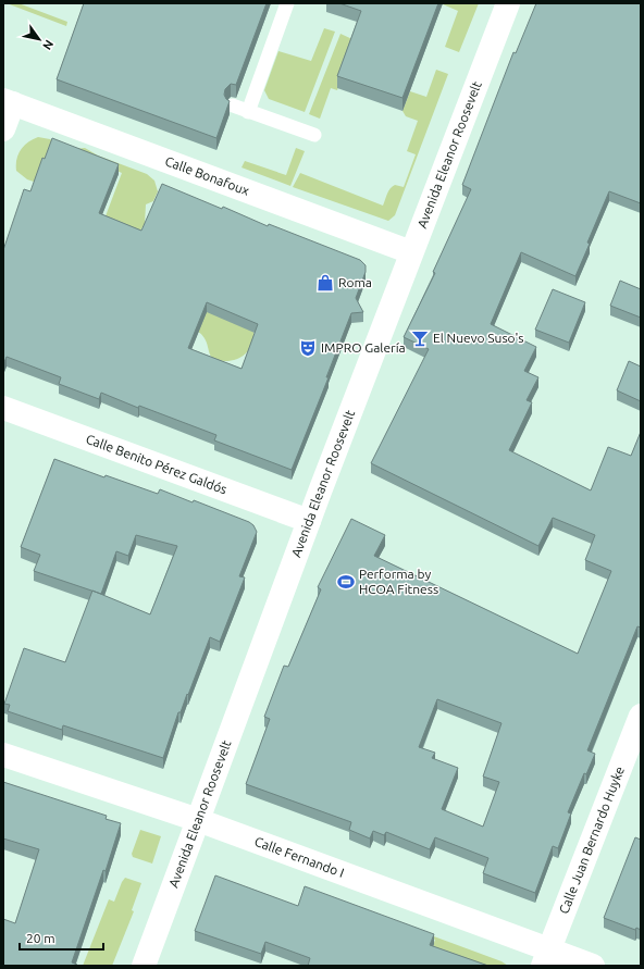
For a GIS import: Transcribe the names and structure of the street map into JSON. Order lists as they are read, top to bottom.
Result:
{
  "streets": {
    "street": [
      "Avenida Eleanor Roosevelt",
      "Calle Bonafoux",
      "Calle Benito Pérez Galdós",
      "Calle Juan Bernardo Huyke",
      "Calle Fernando I"
    ]
  },
  "crossings": [
    ["Avenida Eleanor Roosevelt", "Calle Bonafoux"],
    ["Avenida Eleanor Roosevelt", "Calle Benito Pérez Galdós"],
    ["Avenida Eleanor Roosevelt", "Calle Fernando I"],
    ["Calle Juan Bernardo Huyke", "Calle Fernando I"]
  ],
  "places": {
    "shop": ["Roma"],
    "bar": ["El Nuevo Suso's"],
    "theatre": ["IMPRO Galería"],
    "sports": ["Performa by HCOA Fitness"]
  },
  "scale_bar": "20 m",
  "north": "bottom right"
}
